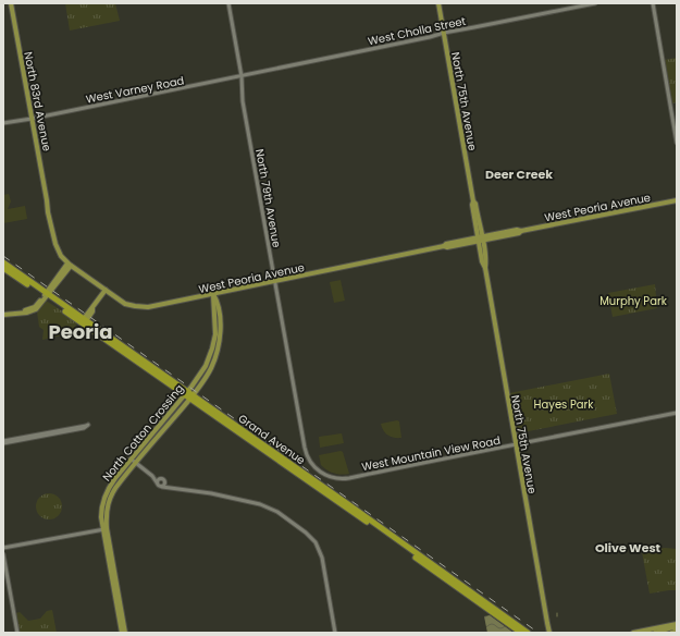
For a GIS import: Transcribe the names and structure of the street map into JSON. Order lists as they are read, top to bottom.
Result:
{
  "streets": {
    "highway": ["Grand Avenue"],
    "main road": [
      "North 83rd Avenue",
      "North 75th Avenue",
      "West Peoria Avenue",
      "North Cotton Crossing"
    ],
    "street": [
      "West Cholla Street",
      "West Varney Road",
      "North 79th Avenue",
      "West Mountain View Road"
    ]
  },
  "crossings": [
    ["West Cholla Street", "West Varney Road"],
    ["West Cholla Street", "North 75th Avenue"],
    ["West Cholla Street", "North 79th Avenue"],
    ["West Varney Road", "North 83rd Avenue"],
    ["West Varney Road", "North 79th Avenue"],
    ["North 83rd Avenue", "West Peoria Avenue"],
    ["North 75th Avenue", "West Peoria Avenue"],
    ["North 75th Avenue", "West Mountain View Road"],
    ["North 79th Avenue", "West Peoria Avenue"],
    ["North 79th Avenue", "West Mountain View Road"],
    ["West Peoria Avenue", "North Cotton Crossing"],
    ["North Cotton Crossing", "Grand Avenue"]
  ],
  "districts": ["Deer Creek", "Peoria", "Olive West"],
  "parks": ["Murphy Park", "Hayes Park"]
}
